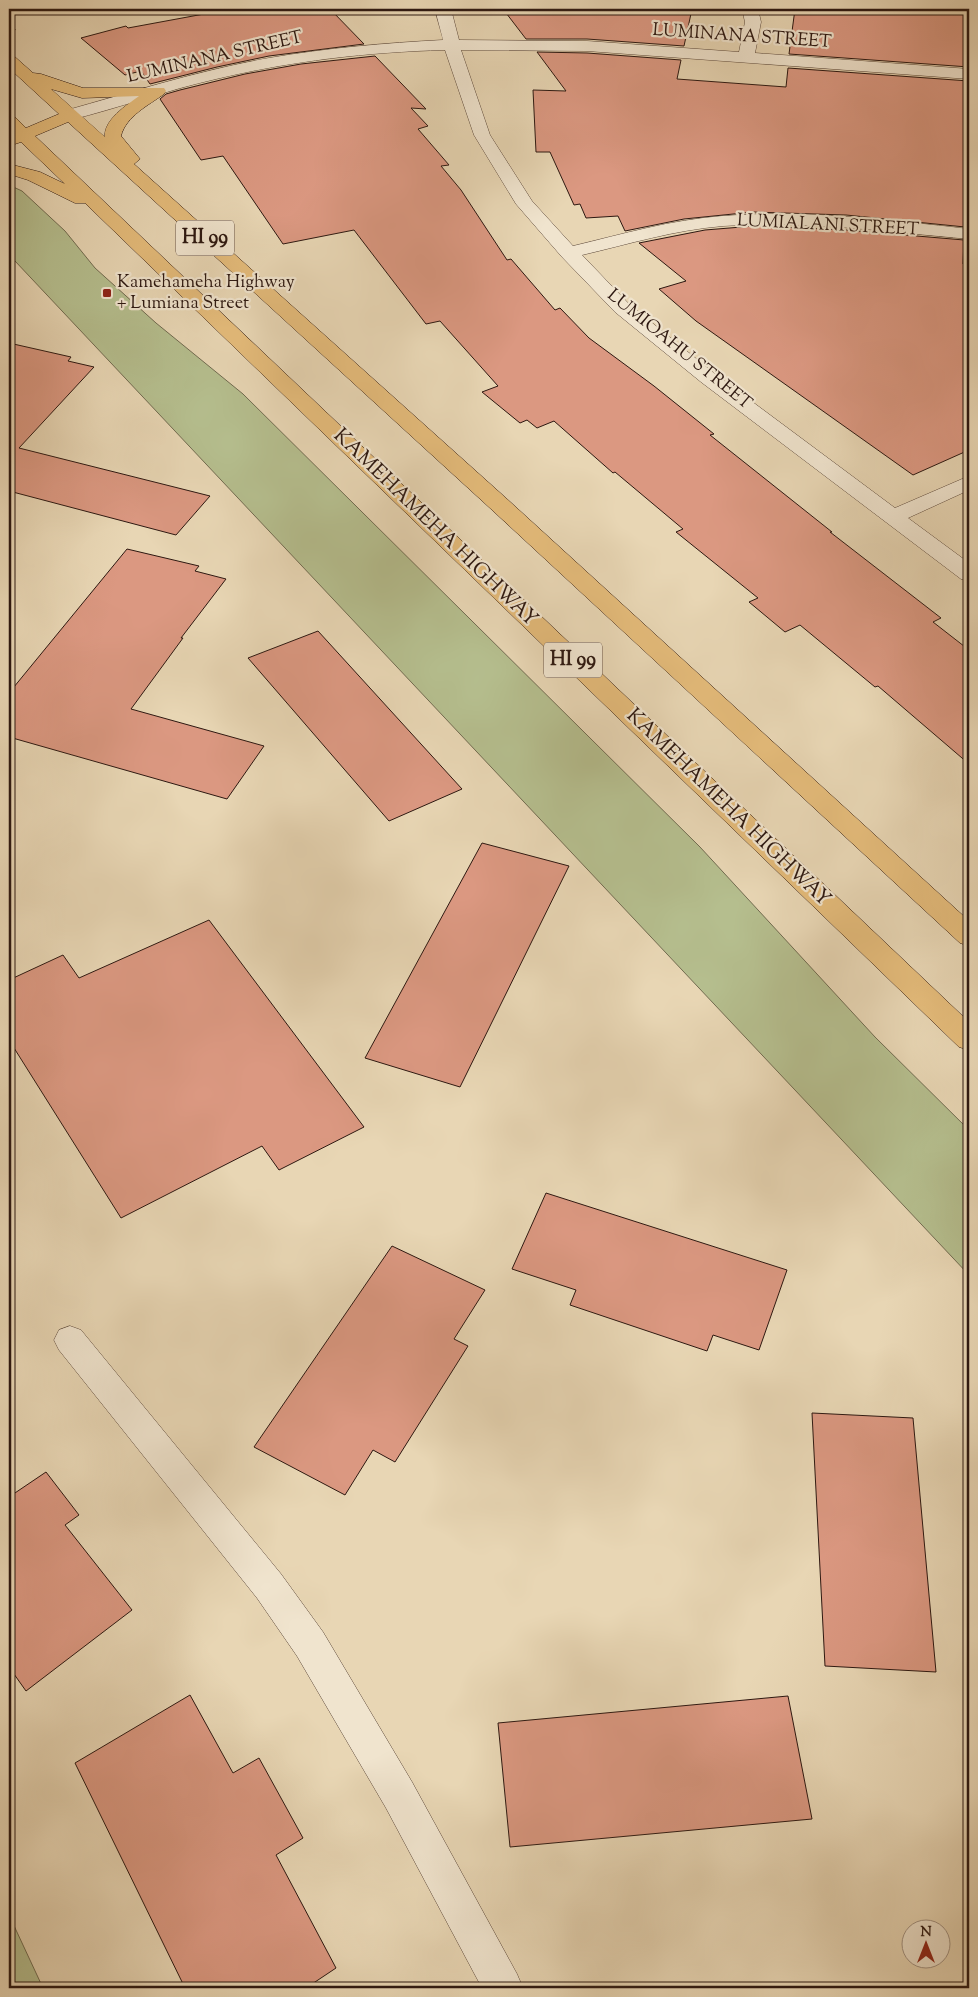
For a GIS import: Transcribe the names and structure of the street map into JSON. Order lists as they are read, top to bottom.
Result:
{
  "streets": {
    "main road": ["LUMINANA STREET", "HI 99", "KAMEHAMEHA HIGHWAY"],
    "street": ["LUMIALANI STREET", "LUMIOAHU STREET"]
  },
  "crossings": [
    ["LUMINANA STREET", "HI 99"],
    ["LUMINANA STREET", "LUMIOAHU STREET"],
    ["LUMINANA STREET", "KAMEHAMEHA HIGHWAY"],
    ["LUMIALANI STREET", "LUMIOAHU STREET"]
  ],
  "places": {
    "transit": ["Kamehameha Highway + Lumiana Street"]
  },
  "north": "top"
}
